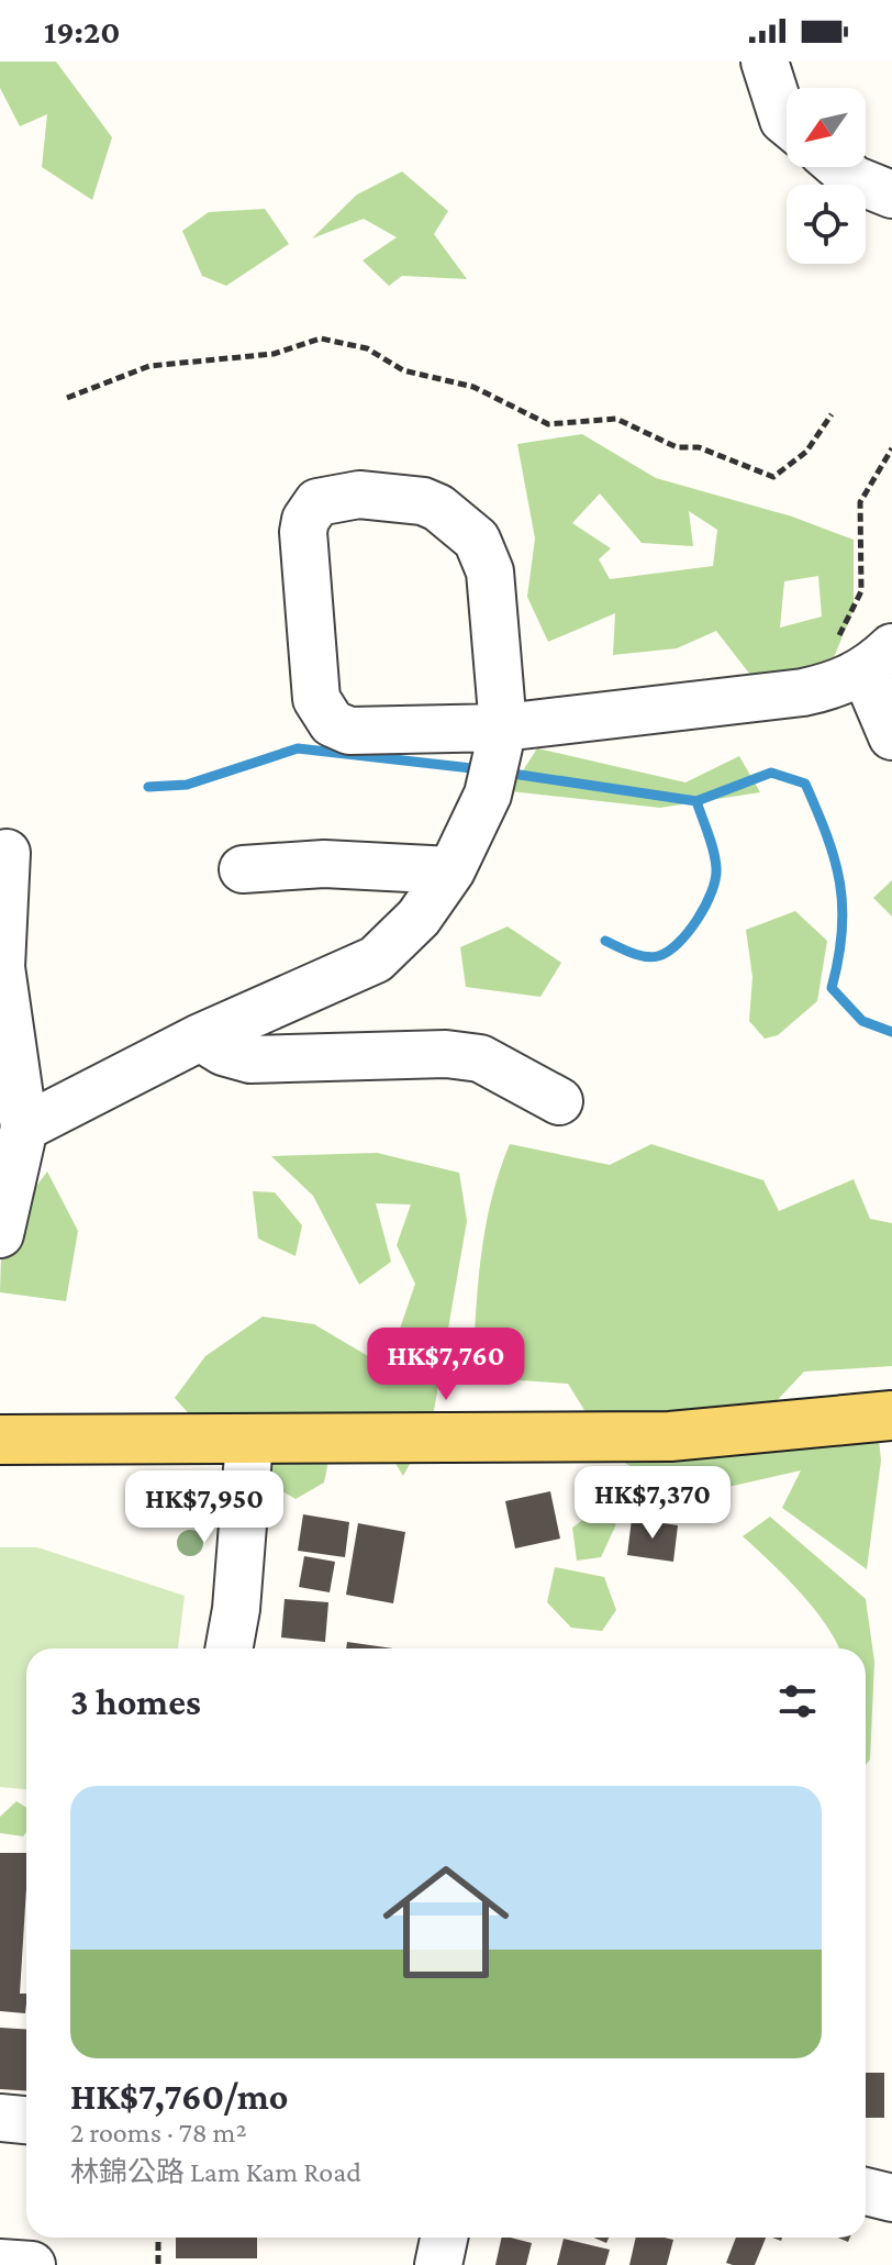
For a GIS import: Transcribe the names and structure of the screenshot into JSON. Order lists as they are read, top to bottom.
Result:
{
  "north": "bottom left",
  "page": {
    "status": "19:20",
    "price": ["HK$7,760", "HK$7,370", "HK$7,950"],
    "heading": "3 homes",
    "list": [
      {
        "name": "HK$7,760/mo",
        "note": "2 rooms · 78 m² · 林錦公路 Lam Kam Road"
      }
    ]
  }
}
